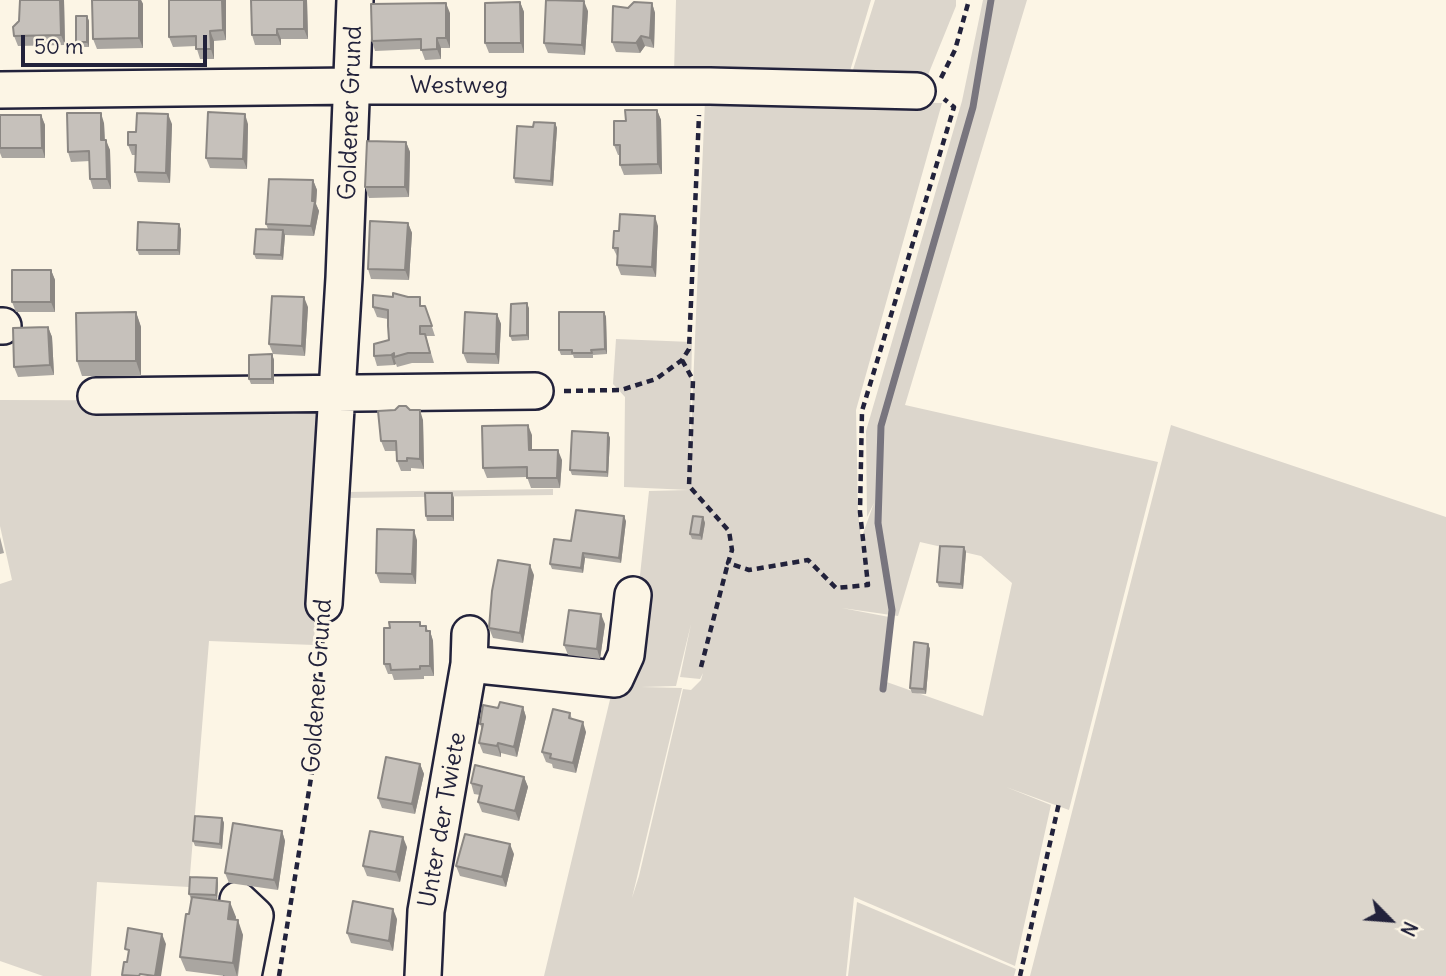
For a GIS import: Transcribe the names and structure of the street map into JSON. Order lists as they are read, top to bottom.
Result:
{
  "streets": {
    "street": ["Westweg", "Goldener Grund", "Unter der Twiete"]
  },
  "crossings": [
    ["Westweg", "Goldener Grund"]
  ],
  "scale_bar": "50 m",
  "north": "bottom right"
}
